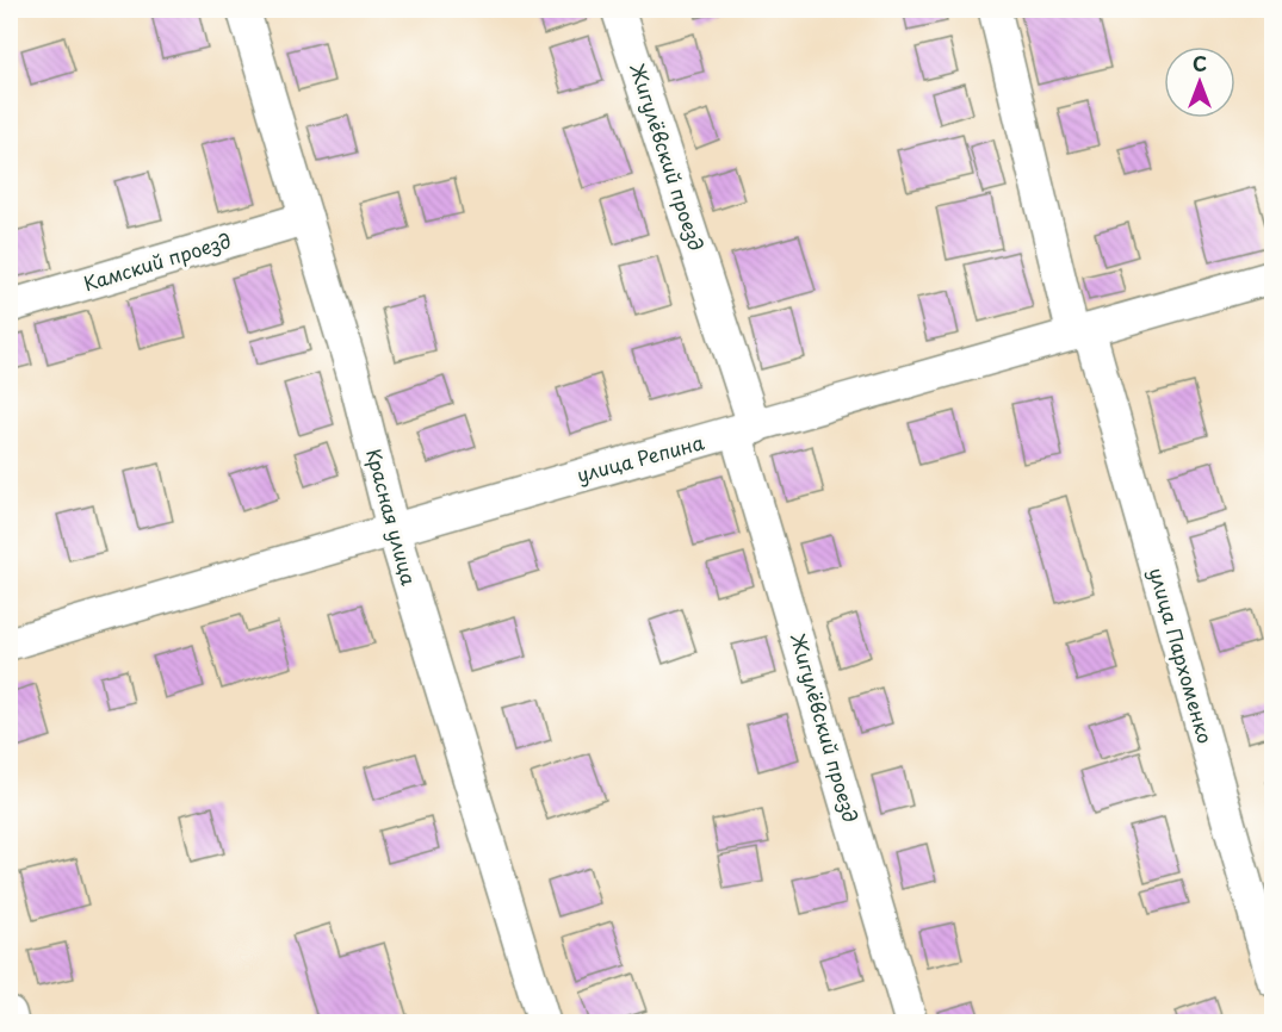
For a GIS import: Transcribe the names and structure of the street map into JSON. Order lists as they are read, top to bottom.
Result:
{
  "streets": {
    "street": [
      "Жигулёвский проезд",
      "Камский проезд",
      "улица Репина",
      "Красная улица",
      "улица Пархоменко"
    ]
  },
  "crossings": [
    ["Жигулёвский проезд", "улица Репина"],
    ["Камский проезд", "Красная улица"],
    ["улица Репина", "Красная улица"],
    ["улица Репина", "улица Пархоменко"]
  ],
  "north": "top"
}
